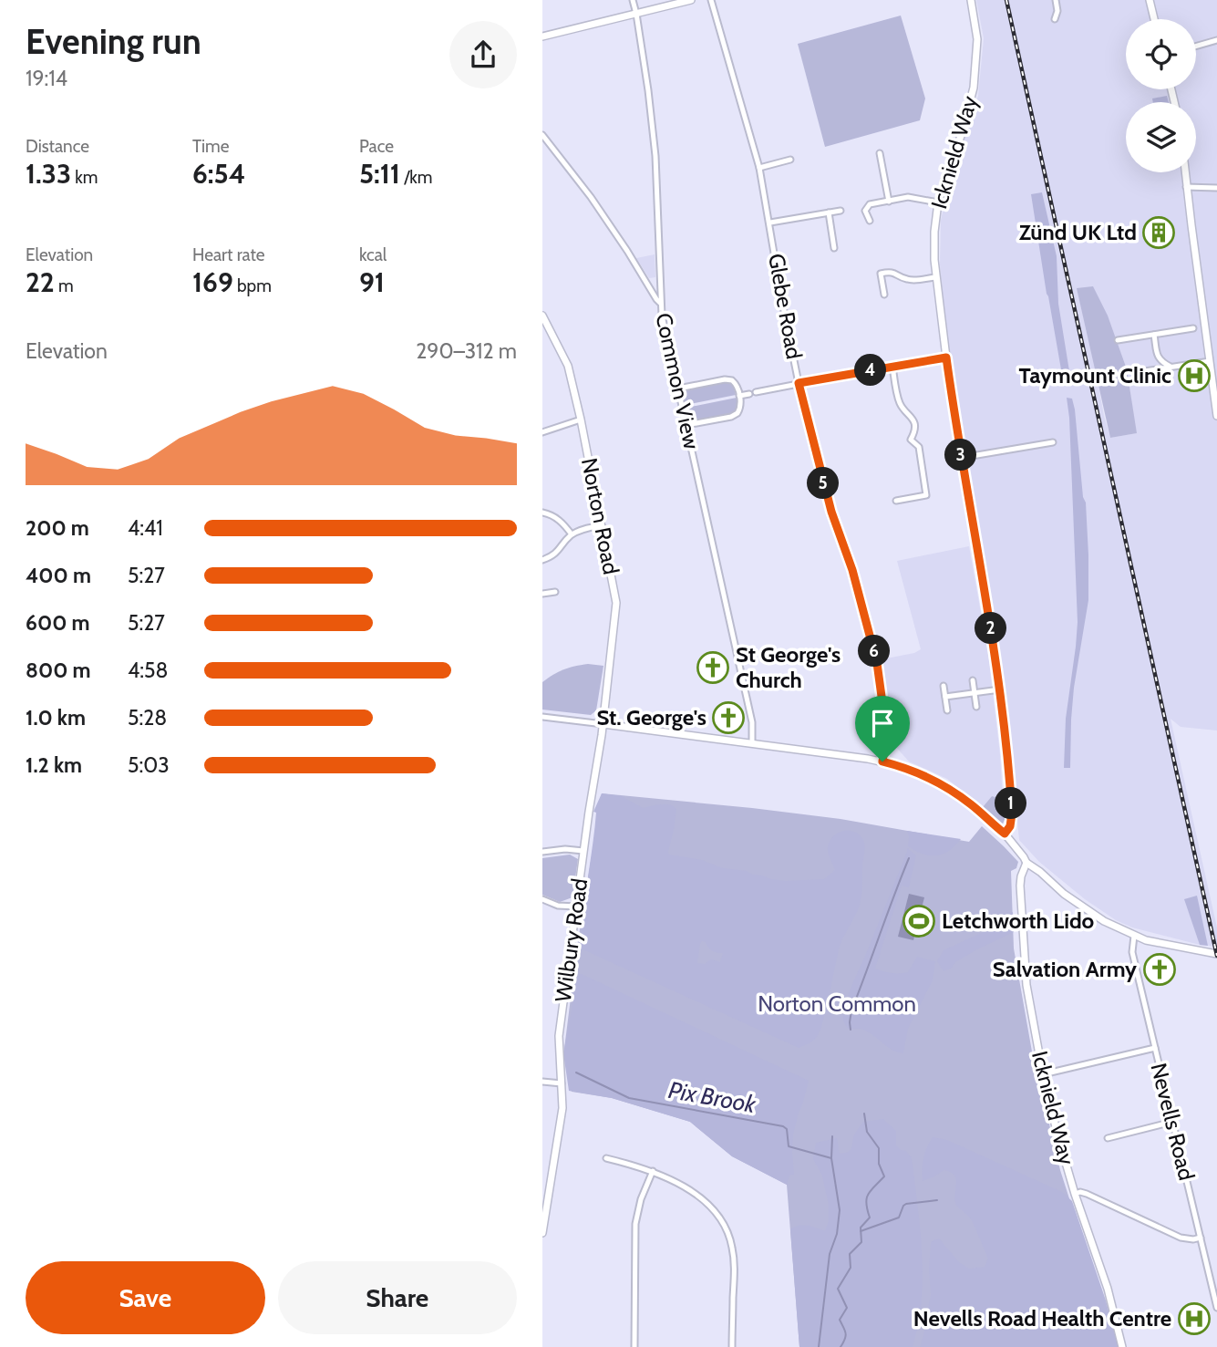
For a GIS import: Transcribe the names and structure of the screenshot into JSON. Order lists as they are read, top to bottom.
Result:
{
  "streets": {
    "street": [
      "Icknield Way",
      "Glebe Road",
      "Common View",
      "Norton Road",
      "Wilbury Road",
      "Nevells Road"
    ]
  },
  "crossings": [
    ["Norton Road", "Wilbury Road"]
  ],
  "water": ["Pix Brook"],
  "parks": ["Norton Common"],
  "places": {
    "building": ["Zünd UK Ltd"],
    "hospital": ["Taymount Clinic", "Nevells Road Health Centre"],
    "church": ["St George's Church", "St. George's", "Salvation Army"],
    "sports": ["Letchworth Lido"]
  },
  "page": {
    "heading": ["Evening run", "19:14"],
    "stats": [
      ["Distance", "1.33 km"],
      ["Time", "6:54"],
      ["Pace", "5:11 /km"],
      ["Elevation", "22 m"],
      ["Heart rate", "169 bpm"],
      ["kcal", "91"]
    ],
    "chart": ["Elevation", "290–312 m"],
    "pins": [
      "4",
      "3",
      "5",
      "2",
      "6",
      "1"
    ],
    "list": [
      {
        "name": "200 m",
        "note": "4:41"
      },
      {
        "name": "400 m",
        "note": "5:27"
      },
      {
        "name": "600 m",
        "note": "5:27"
      },
      {
        "name": "800 m",
        "note": "4:58"
      },
      {
        "name": "1.0 km",
        "note": "5:28"
      },
      {
        "name": "1.2 km",
        "note": "5:03"
      }
    ],
    "buttons": ["Save", "Share"]
  }
}
